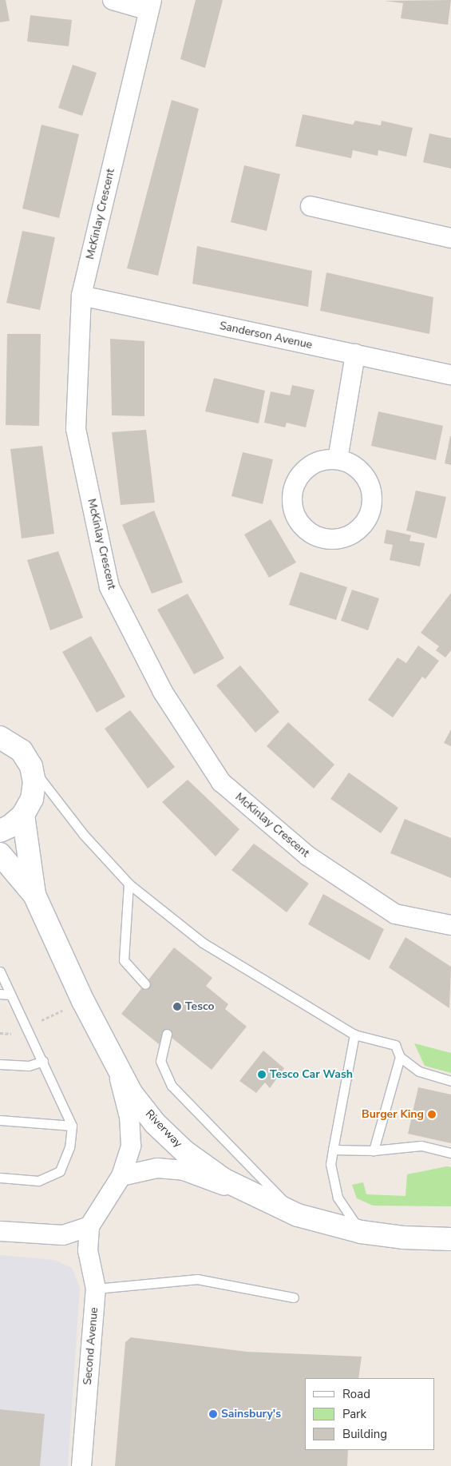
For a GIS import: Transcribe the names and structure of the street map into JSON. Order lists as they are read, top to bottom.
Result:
{
  "streets": {
    "street": [
      "McKinlay Crescent",
      "Sanderson Avenue",
      "Riverway",
      "Second Avenue"
    ]
  },
  "crossings": [
    ["McKinlay Crescent", "Sanderson Avenue"]
  ],
  "places": [
    "Tesco",
    "Tesco Car Wash",
    "Burger King",
    "Sainsbury's"
  ],
  "legend": ["Road", "Park", "Building"]
}
